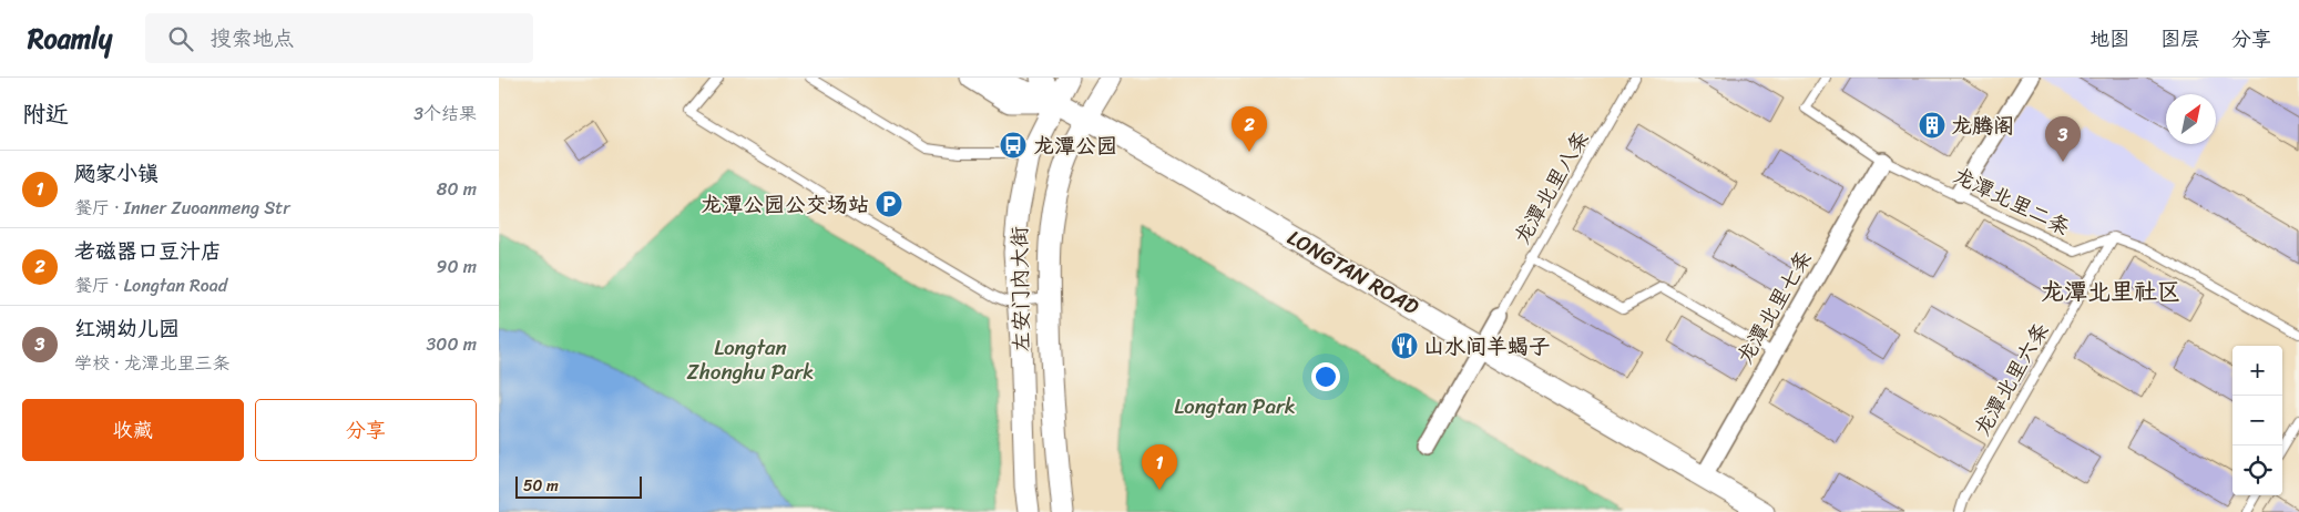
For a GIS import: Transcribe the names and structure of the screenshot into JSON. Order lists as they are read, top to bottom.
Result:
{
  "streets": {
    "street": ["LONGTAN ROAD", "左安门内大街", "龙潭北里七条"],
    "lane": ["龙潭北里八条", "龙潭北里二条", "龙潭北里六条"]
  },
  "crossings": [
    ["龙潭北里二条", "龙潭北里七条"],
    ["龙潭北里二条", "龙潭北里六条"],
    ["LONGTAN ROAD", "左安门内大街"],
    ["LONGTAN ROAD", "龙潭北里七条"]
  ],
  "districts": ["龙潭北里社区"],
  "parks": ["Longtan Zhonghu Park", "Longtan Park"],
  "places": {
    "building": ["龙腾阁"],
    "bus stop": ["龙潭公园"],
    "parking": ["龙潭公园公交场站"],
    "restaurant": ["山水间羊蝎子"]
  },
  "scale_bar": "50 m",
  "north": "top right",
  "page": {
    "header": "Roamly",
    "search": "搜索地点",
    "nav": ["地图", "图层", "分享"],
    "heading": ["附近", "3个结果"],
    "pins": ["2", "3", "1"],
    "list": [
      {
        "mark": "1",
        "name": "飏家小镇",
        "note": "餐厅 · Inner Zuoanmeng Str",
        "value": "80 m"
      },
      {
        "mark": "2",
        "name": "老磁器口豆汁店",
        "note": "餐厅 · Longtan Road",
        "value": "90 m"
      },
      {
        "mark": "3",
        "name": "红湖幼儿园",
        "note": "学校 · 龙潭北里三条",
        "value": "300 m"
      }
    ],
    "map_buttons": ["+", "−"],
    "buttons": ["收藏", "分享"],
    "scale": "50 m"
  }
}
